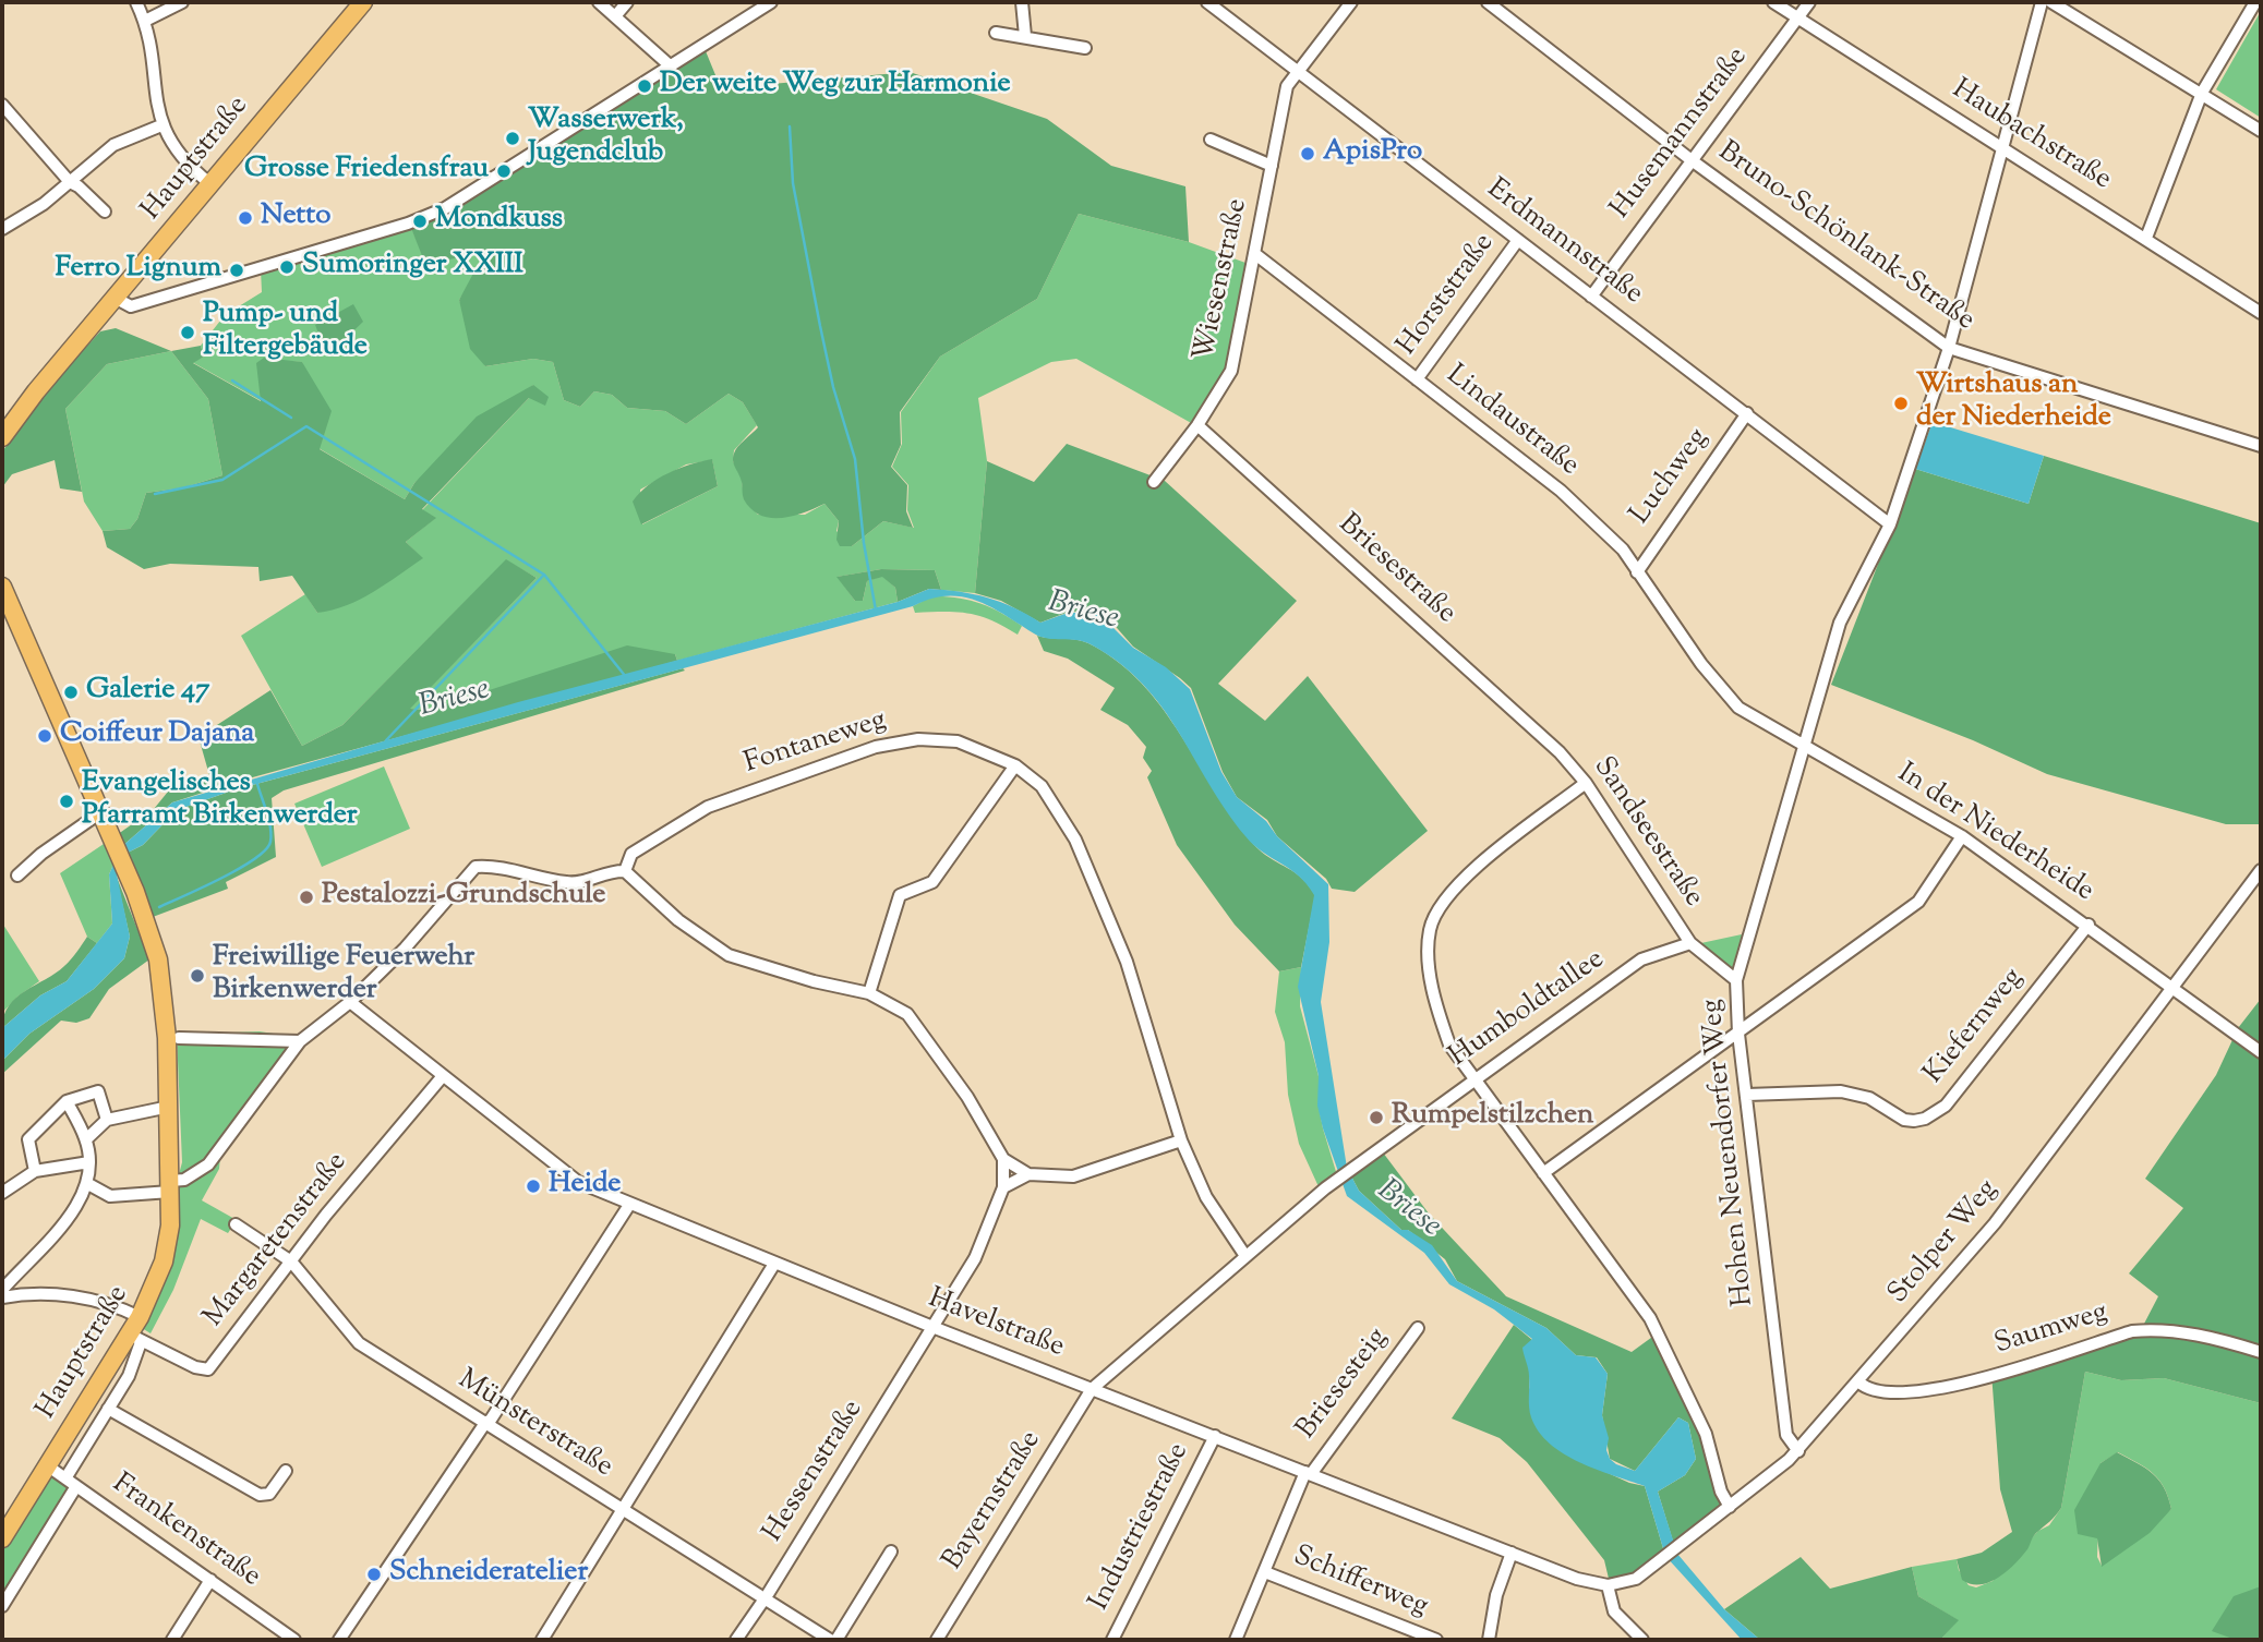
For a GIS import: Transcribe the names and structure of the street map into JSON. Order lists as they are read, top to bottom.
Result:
{
  "streets": {
    "main road": ["Hauptstraße"],
    "street": [
      "Husemannstraße",
      "Haubachstraße",
      "Bruno-Schönlank-Straße",
      "Erdmannstraße",
      "Wiesenstraße",
      "Horststraße",
      "Lindaustraße",
      "Luchweg",
      "Briesestraße",
      "Fontaneweg",
      "Sandseestraße",
      "In der Niederheide",
      "Humboldtallee",
      "Kiefernweg",
      "Hohen Neuendorfer Weg",
      "Margaretenstraße",
      "Stolper Weg",
      "Havelstraße",
      "Saumweg",
      "Briesesteig",
      "Münsterstraße",
      "Hessenstraße",
      "Bayernstraße",
      "Industriestraße",
      "Frankenstraße",
      "Schifferweg"
    ]
  },
  "crossings": [
    ["Husemannstraße", "Haubachstraße"],
    ["Husemannstraße", "Bruno-Schönlank-Straße"],
    ["Husemannstraße", "Erdmannstraße"],
    ["Haubachstraße", "Hohen Neuendorfer Weg"],
    ["Hauptstraße", "Margaretenstraße"],
    ["Hauptstraße", "Frankenstraße"],
    ["Bruno-Schönlank-Straße", "Hohen Neuendorfer Weg"],
    ["Erdmannstraße", "Wiesenstraße"],
    ["Erdmannstraße", "Horststraße"],
    ["Erdmannstraße", "Luchweg"],
    ["Erdmannstraße", "Hohen Neuendorfer Weg"],
    ["Wiesenstraße", "Lindaustraße"],
    ["Wiesenstraße", "Briesestraße"],
    ["Horststraße", "Lindaustraße"],
    ["Lindaustraße", "Luchweg"],
    ["Lindaustraße", "In der Niederheide"],
    ["Briesestraße", "Sandseestraße"],
    ["Fontaneweg", "Humboldtallee"],
    ["Sandseestraße", "Humboldtallee"],
    ["In der Niederheide", "Kiefernweg"],
    ["In der Niederheide", "Hohen Neuendorfer Weg"],
    ["In der Niederheide", "Stolper Weg"],
    ["Kiefernweg", "Hohen Neuendorfer Weg"],
    ["Hohen Neuendorfer Weg", "Stolper Weg"],
    ["Margaretenstraße", "Havelstraße"],
    ["Margaretenstraße", "Münsterstraße"],
    ["Stolper Weg", "Havelstraße"],
    ["Stolper Weg", "Saumweg"],
    ["Havelstraße", "Briesesteig"],
    ["Havelstraße", "Hessenstraße"],
    ["Havelstraße", "Bayernstraße"],
    ["Havelstraße", "Industriestraße"],
    ["Briesesteig", "Schifferweg"],
    ["Münsterstraße", "Hessenstraße"]
  ],
  "water": ["Briese"],
  "places": [
    "Der weite Weg zur Harmonie",
    "Wasserwerk, Jugendclub",
    "ApisPro",
    "Grosse Friedensfrau",
    "Netto",
    "Mondkuss",
    "Sumoringer XXIII",
    "Ferro Lignum",
    "Pump- und Filtergebäude",
    "Wirtshaus an der Niederheide",
    "Galerie 47",
    "Coiffeur Dajana",
    "Evangelisches Pfarramt Birkenwerder",
    "Pestalozzi-Grundschule",
    "Freiwillige Feuerwehr Birkenwerder",
    "Rumpelstilzchen",
    "Heide",
    "Schneideratelier"
  ]
}
